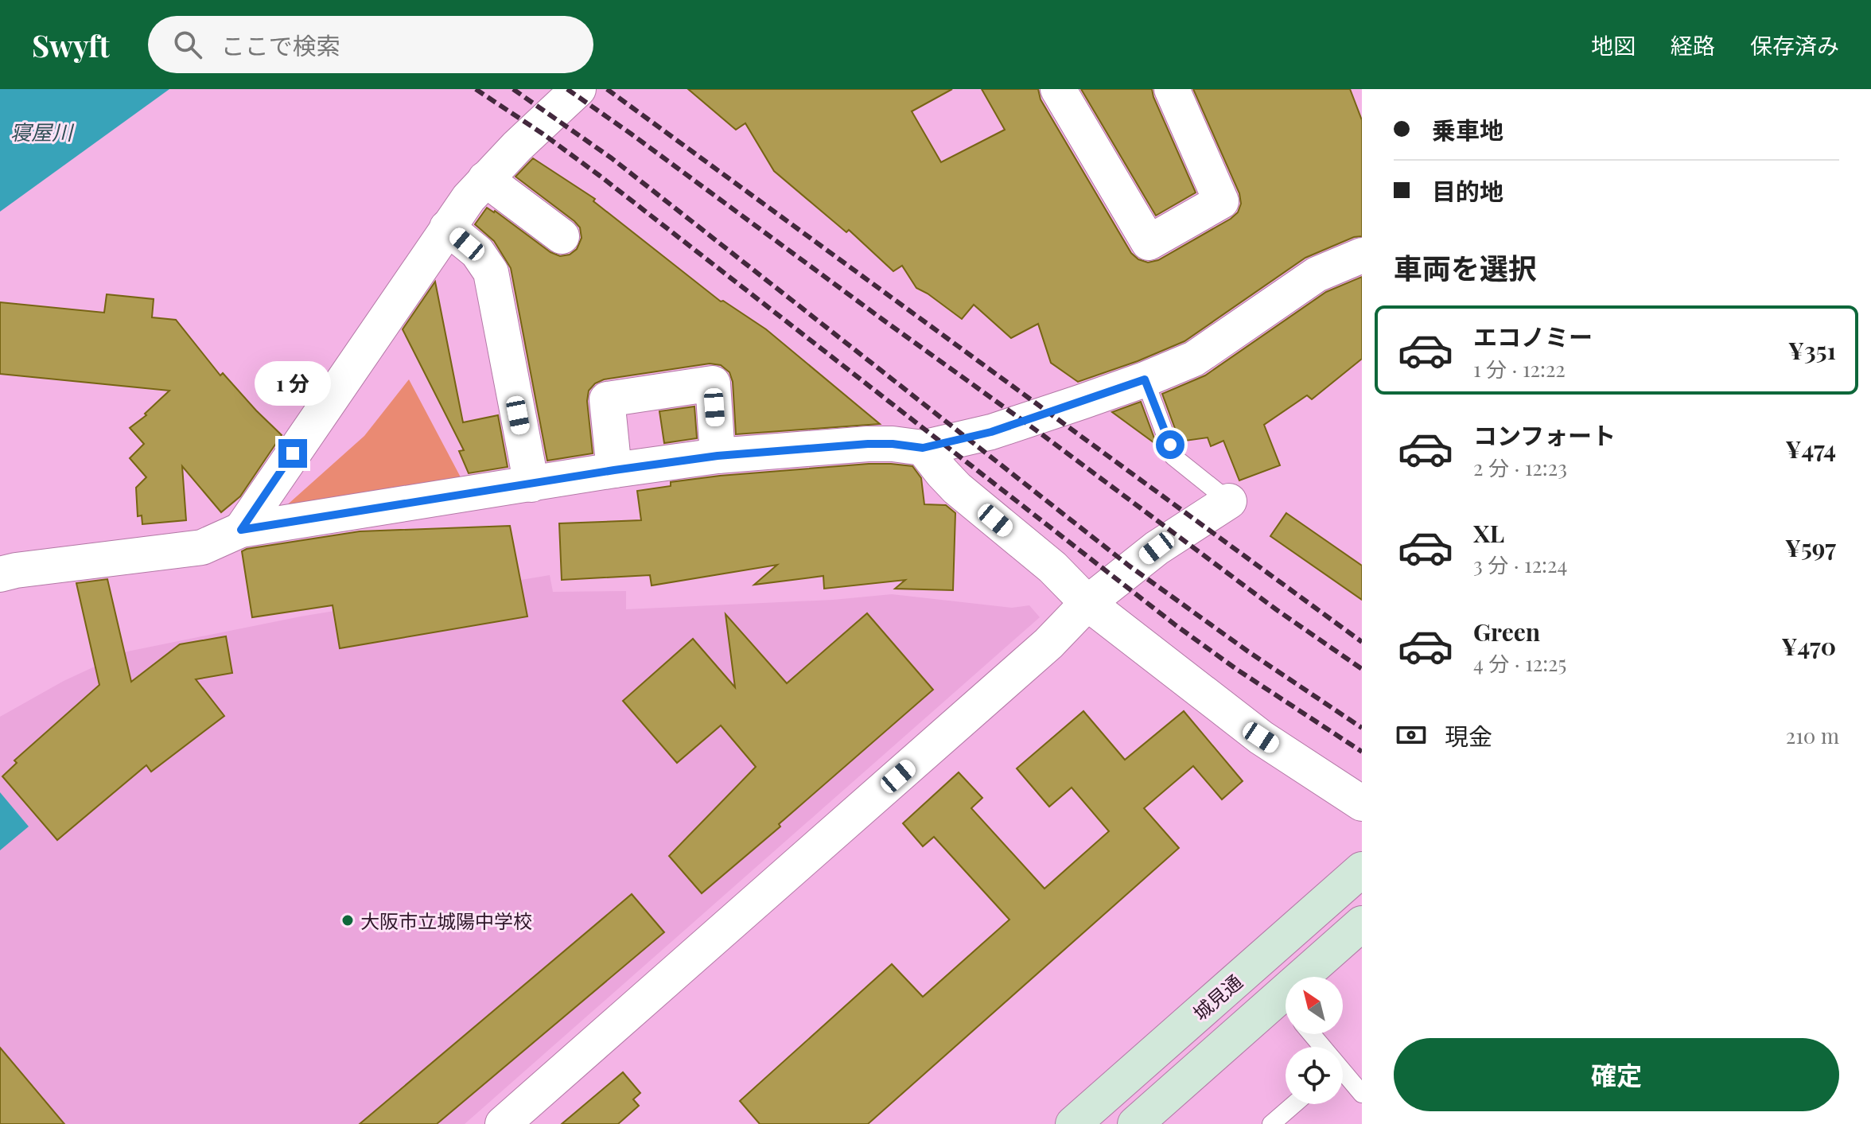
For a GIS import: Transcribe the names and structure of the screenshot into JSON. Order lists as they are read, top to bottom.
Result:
{
  "streets": {
    "street": ["城見通"]
  },
  "water": ["寝屋川"],
  "places": ["大阪市立城陽中学校"],
  "north": "top left",
  "page": {
    "header": "Swyft",
    "search": "ここで検索",
    "nav": ["地図", "経路", "保存済み"],
    "banner": ["乗車地", "目的地"],
    "heading": "車両を選択",
    "list": [
      {
        "name": "エコノミー",
        "note": "1 分 · 12:22",
        "value": "¥351"
      },
      {
        "name": "コンフォート",
        "note": "2 分 · 12:23",
        "value": "¥474"
      },
      {
        "name": "XL",
        "note": "3 分 · 12:24",
        "value": "¥597"
      },
      {
        "name": "Green",
        "note": "4 分 · 12:25",
        "value": "¥470"
      }
    ],
    "bubble": "1 分",
    "pay": ["現金", "210 m"],
    "buttons": "確定"
  }
}
